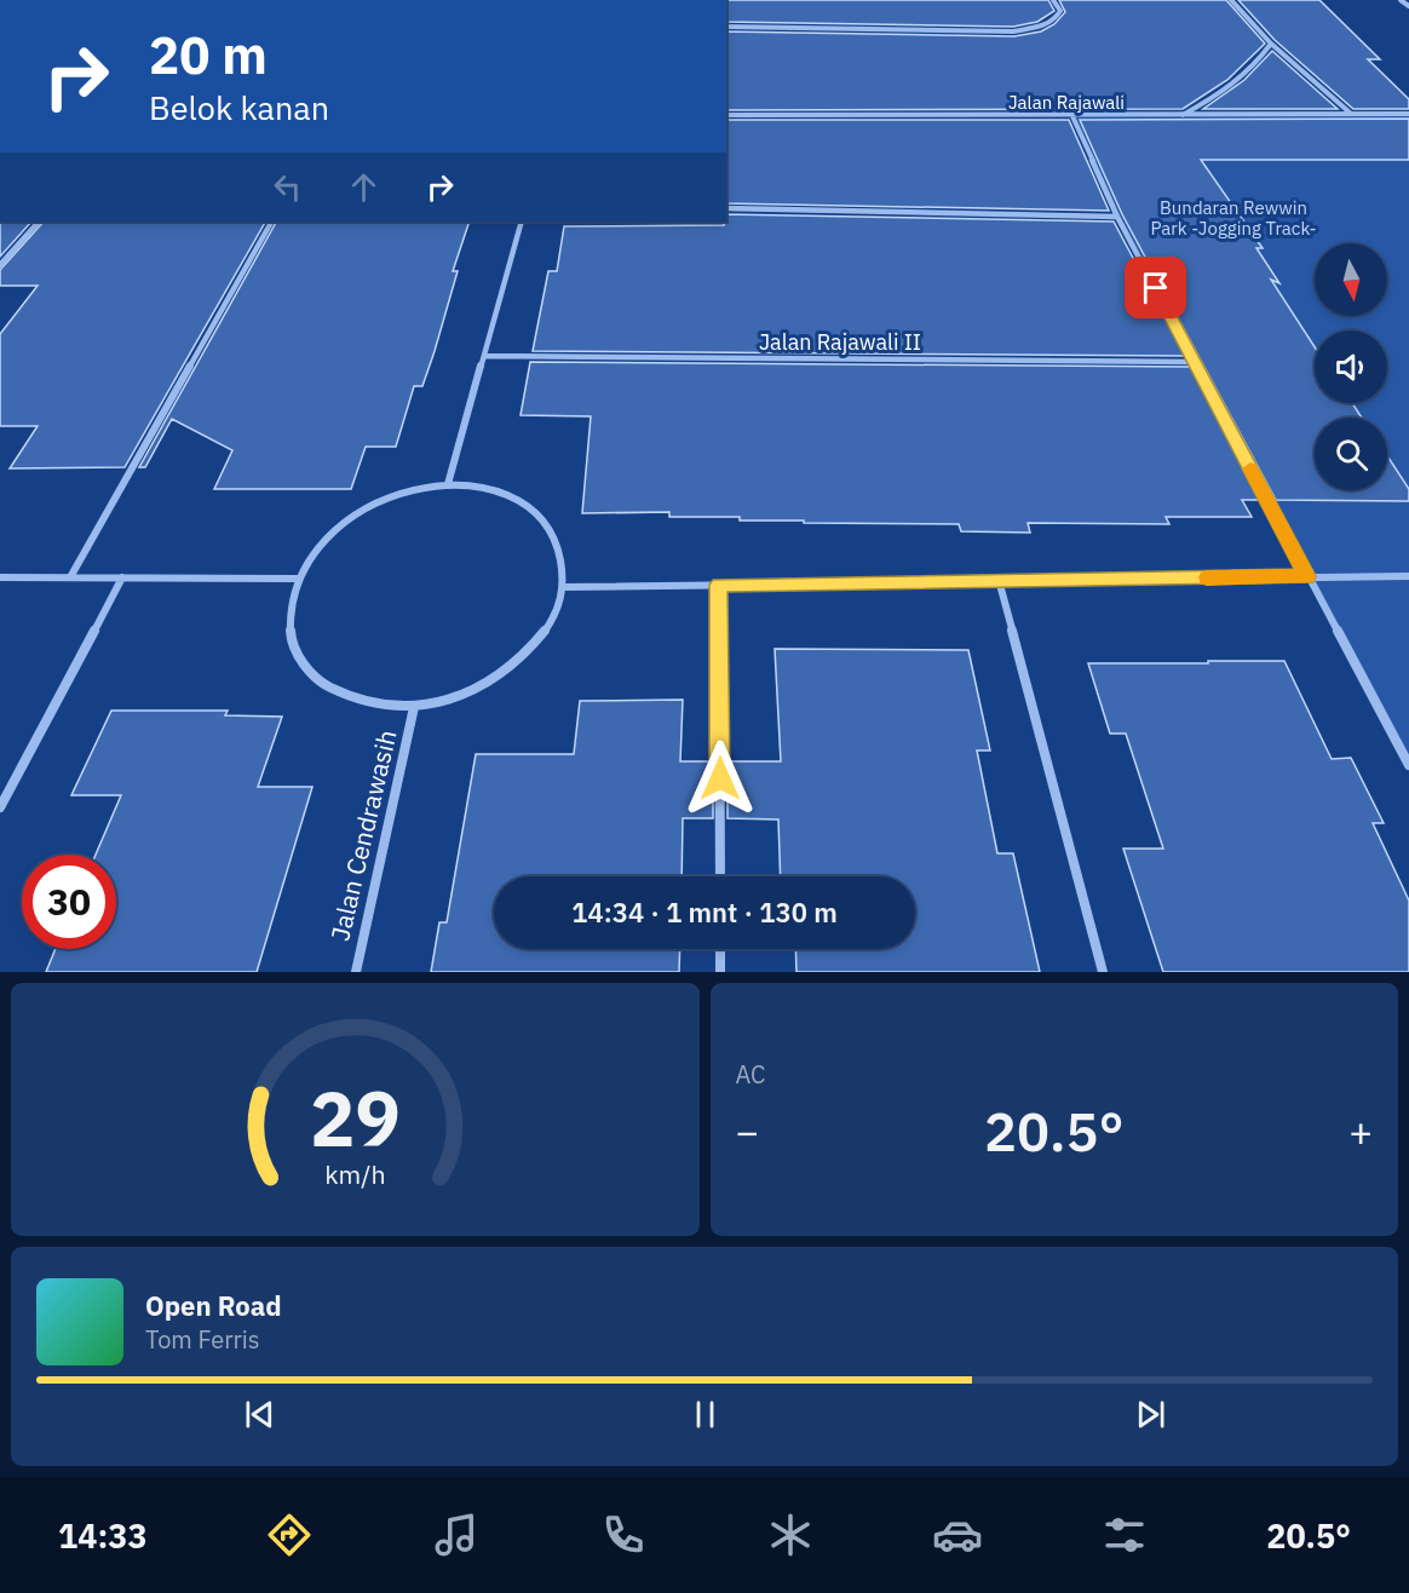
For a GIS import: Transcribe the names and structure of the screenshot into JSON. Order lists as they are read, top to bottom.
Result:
{
  "streets": {
    "street": ["Jalan Rajawali", "Jalan Rajawali II", "Jalan Cendrawasih"]
  },
  "parks": ["Bundaran Rewwin Park -Jogging Track-"],
  "north": "bottom",
  "page": {
    "turn": ["20 m", "Belok kanan"],
    "limit": "30",
    "trip": "14:34 · 1 mnt · 130 m",
    "tile": "AC",
    "heat": ["−", "20.5°", "+"],
    "song": ["Open Road", "Tom Ferris"],
    "tabs": ["14:33", "20.5°"],
    "gauge": ["29", "km/h"]
  }
}
